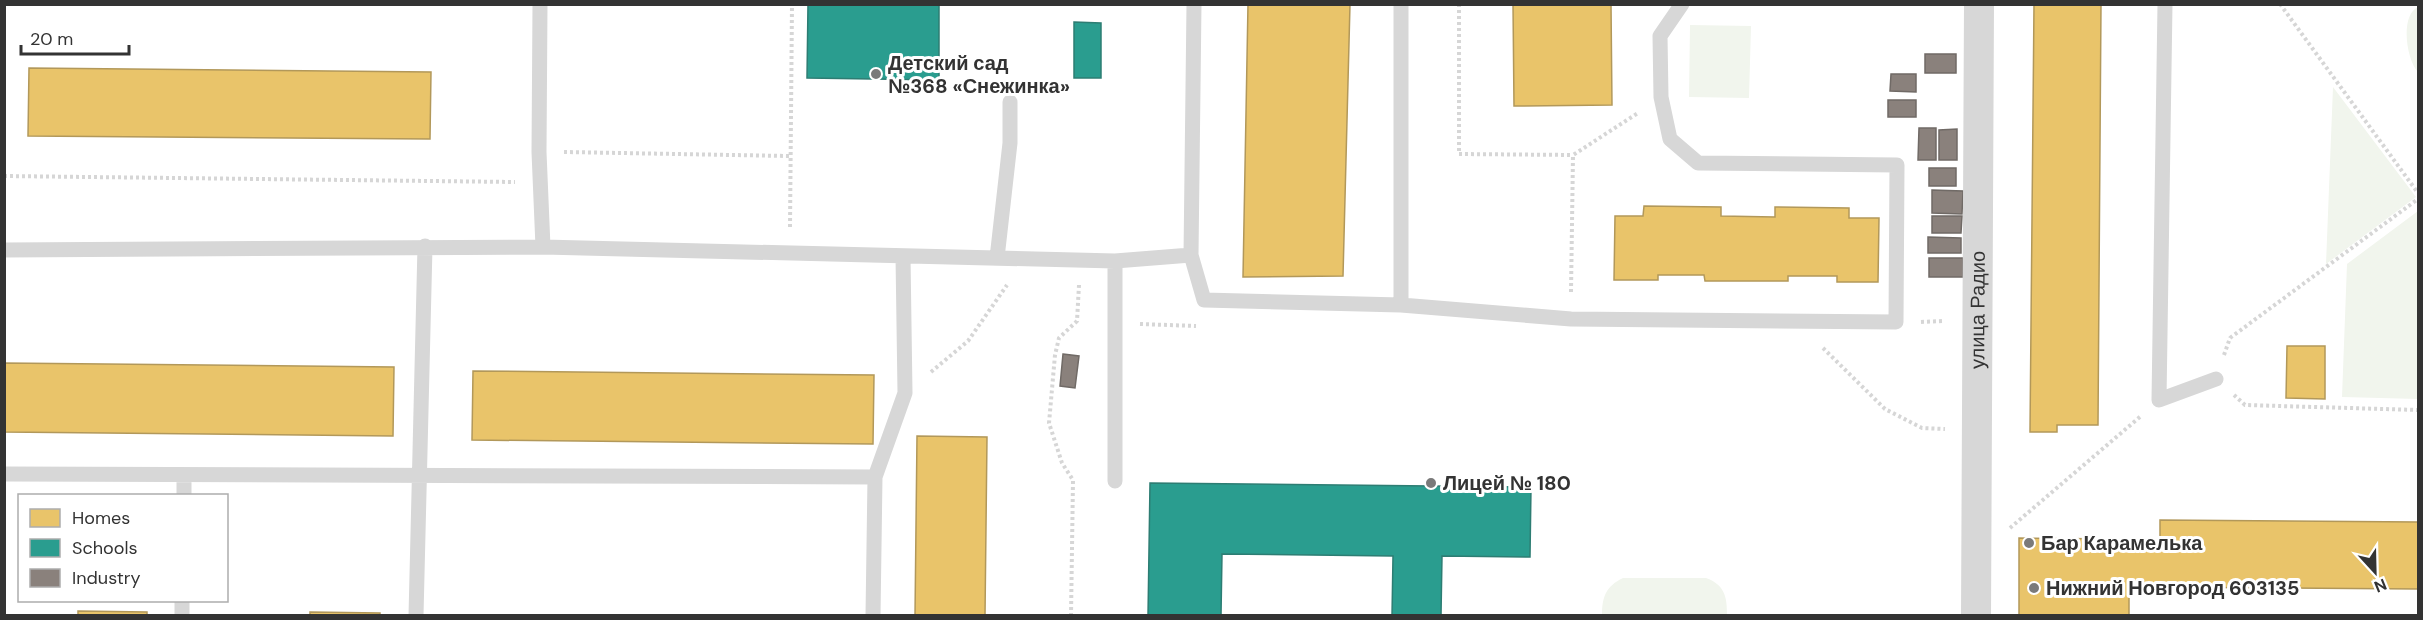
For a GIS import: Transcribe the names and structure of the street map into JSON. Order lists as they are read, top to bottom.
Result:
{
  "streets": {
    "street": ["улица Радио"]
  },
  "places": [
    "Детский сад №368 «Снежинка»",
    "Лицей № 180",
    "Бар Карамелька",
    "Нижний Новгород 603135"
  ],
  "legend": ["Homes", "Schools", "Industry"],
  "scale_bar": "20 m",
  "north": "bottom"
}
